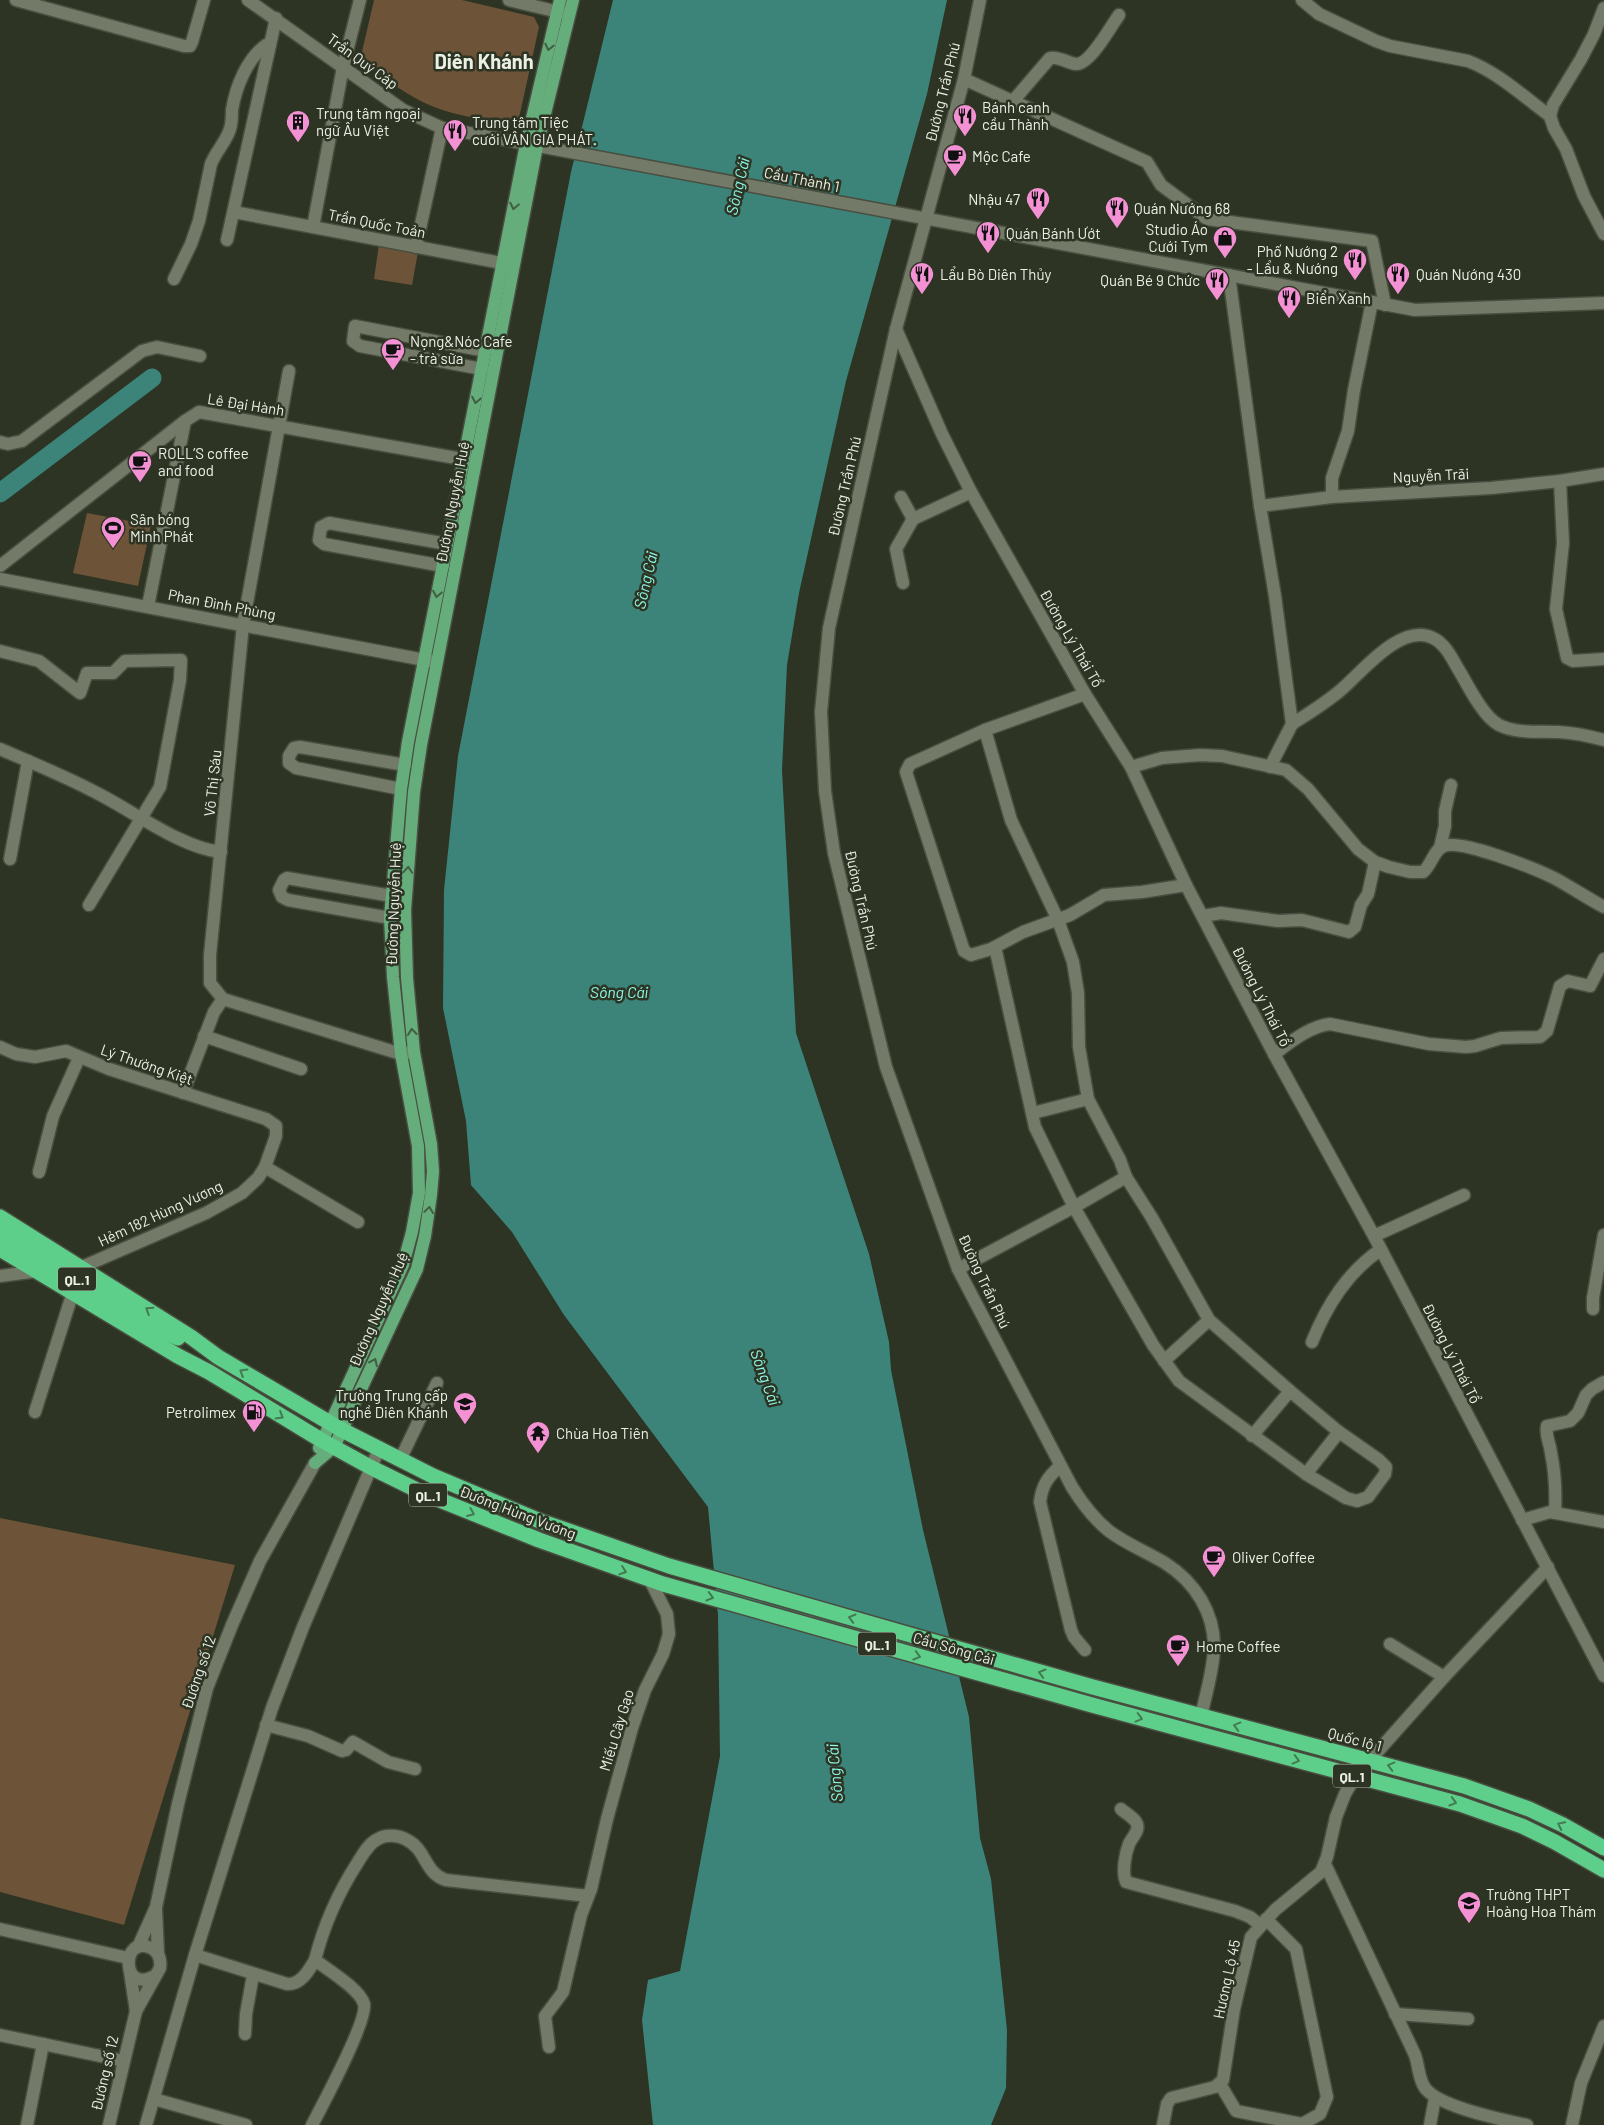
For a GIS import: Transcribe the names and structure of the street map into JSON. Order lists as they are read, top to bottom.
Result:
{
  "streets": {
    "highway": [
      "QL.1",
      "Đường Hùng Vương",
      "Cầu Sông Cái",
      "Quốc lộ 1"
    ],
    "main road": ["Đường Nguyễn Huệ"],
    "street": [
      "Trần Quý Cáp",
      "Đường Trần Phú",
      "Cầu Thành 1",
      "Trần Quốc Toản",
      "Lê Đại Hành",
      "Nguyễn Trãi",
      "Phan Đình Phùng",
      "Đường Lý Thái Tổ",
      "Võ Thị Sáu",
      "Lý Thường Kiệt",
      "Hẻm 182 Hùng Vương",
      "Đường số 12",
      "Miếu Cây Gạo",
      "Hương Lộ 45"
    ]
  },
  "crossings": [
    ["Trần Quý Cáp", "Cầu Thành 1"],
    ["Trần Quý Cáp", "Đường Nguyễn Huệ"],
    ["Đường Trần Phú", "Cầu Thành 1"],
    ["Đường Trần Phú", "Đường Lý Thái Tổ"],
    ["Đường Trần Phú", "Quốc lộ 1"],
    ["Trần Quốc Toản", "Đường Nguyễn Huệ"],
    ["Lê Đại Hành", "Đường Nguyễn Huệ"],
    ["Lê Đại Hành", "Võ Thị Sáu"],
    ["Đường Nguyễn Huệ", "Phan Đình Phùng"],
    ["Đường Nguyễn Huệ", "Đường Hùng Vương"],
    ["Đường Nguyễn Huệ", "Đường số 12"],
    ["Phan Đình Phùng", "Võ Thị Sáu"],
    ["Đường Lý Thái Tổ", "Hương Lộ 45"],
    ["Lý Thường Kiệt", "Hẻm 182 Hùng Vương"],
    ["Hẻm 182 Hùng Vương", "QL.1"],
    ["QL.1", "Đường Hùng Vương"],
    ["QL.1", "Cầu Sông Cái"],
    ["QL.1", "Hương Lộ 45"],
    ["Đường Hùng Vương", "Cầu Sông Cái"],
    ["Đường Hùng Vương", "Miếu Cây Gạo"],
    ["Cầu Sông Cái", "Miếu Cây Gạo"],
    ["Cầu Sông Cái", "Quốc lộ 1"],
    ["Cầu Sông Cái", "Hương Lộ 45"],
    ["Quốc lộ 1", "Hương Lộ 45"]
  ],
  "districts": ["Diên Khánh"],
  "water": ["Sông Cái"],
  "places": {
    "restaurant": [
      "Bánh canh cầu Thành",
      "Trung tâm Tiệc cưới VÂN GIA PHÁT.",
      "Nhậu 47",
      "Quán Nướng 68",
      "Quán Bánh Ướt",
      "Phố Nướng 2 - Lẩu & Nướng",
      "Lẩu Bò Diên Thủy",
      "Quán Nướng 430",
      "Quán Bé 9 Chức",
      "Biển Xanh"
    ],
    "building": ["Trung tâm ngoại ngữ Âu Việt"],
    "cafe": [
      "Mộc Cafe",
      "Nọng&Nóc Cafe - trà sữa",
      "ROLL’S coffee and food",
      "Oliver Coffee",
      "Home Coffee"
    ],
    "shop": ["Studio Áo Cưới Tym"],
    "sports": ["Sân bóng Minh Phát"],
    "school or university": ["Trường Trung cấp nghề Diên Khánh", "Trường THPT Hoàng Hoa Thám"],
    "fuel station": ["Petrolimex"],
    "temple": ["Chùa Hoa Tiên"]
  }
}
